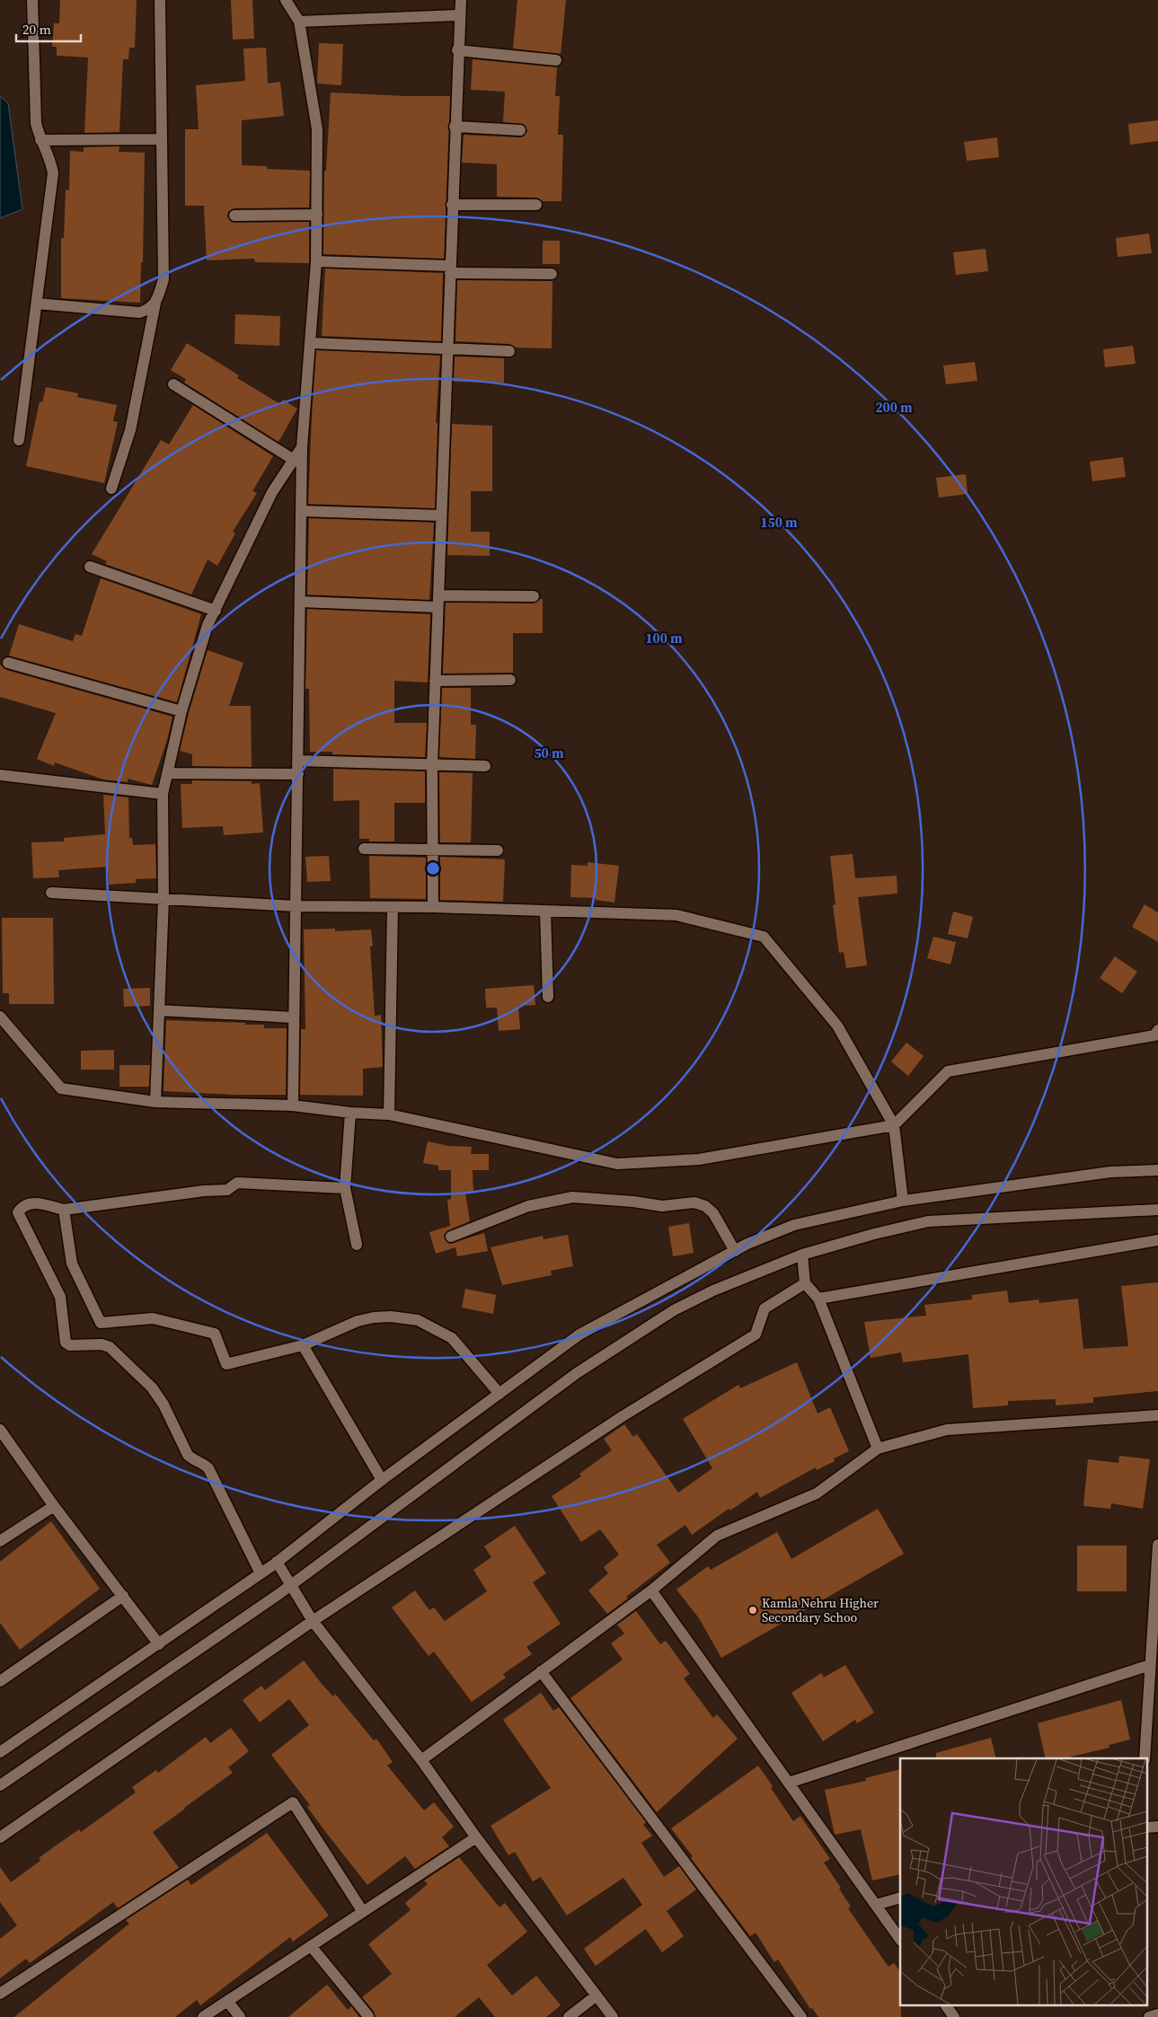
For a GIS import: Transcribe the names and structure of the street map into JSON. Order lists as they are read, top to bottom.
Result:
{
  "places": ["Kamla Nehru Higher Secondary Schoo"],
  "scale_bar": "20 m",
  "rings": [
    "200 m",
    "150 m",
    "100 m",
    "50 m"
  ]
}
